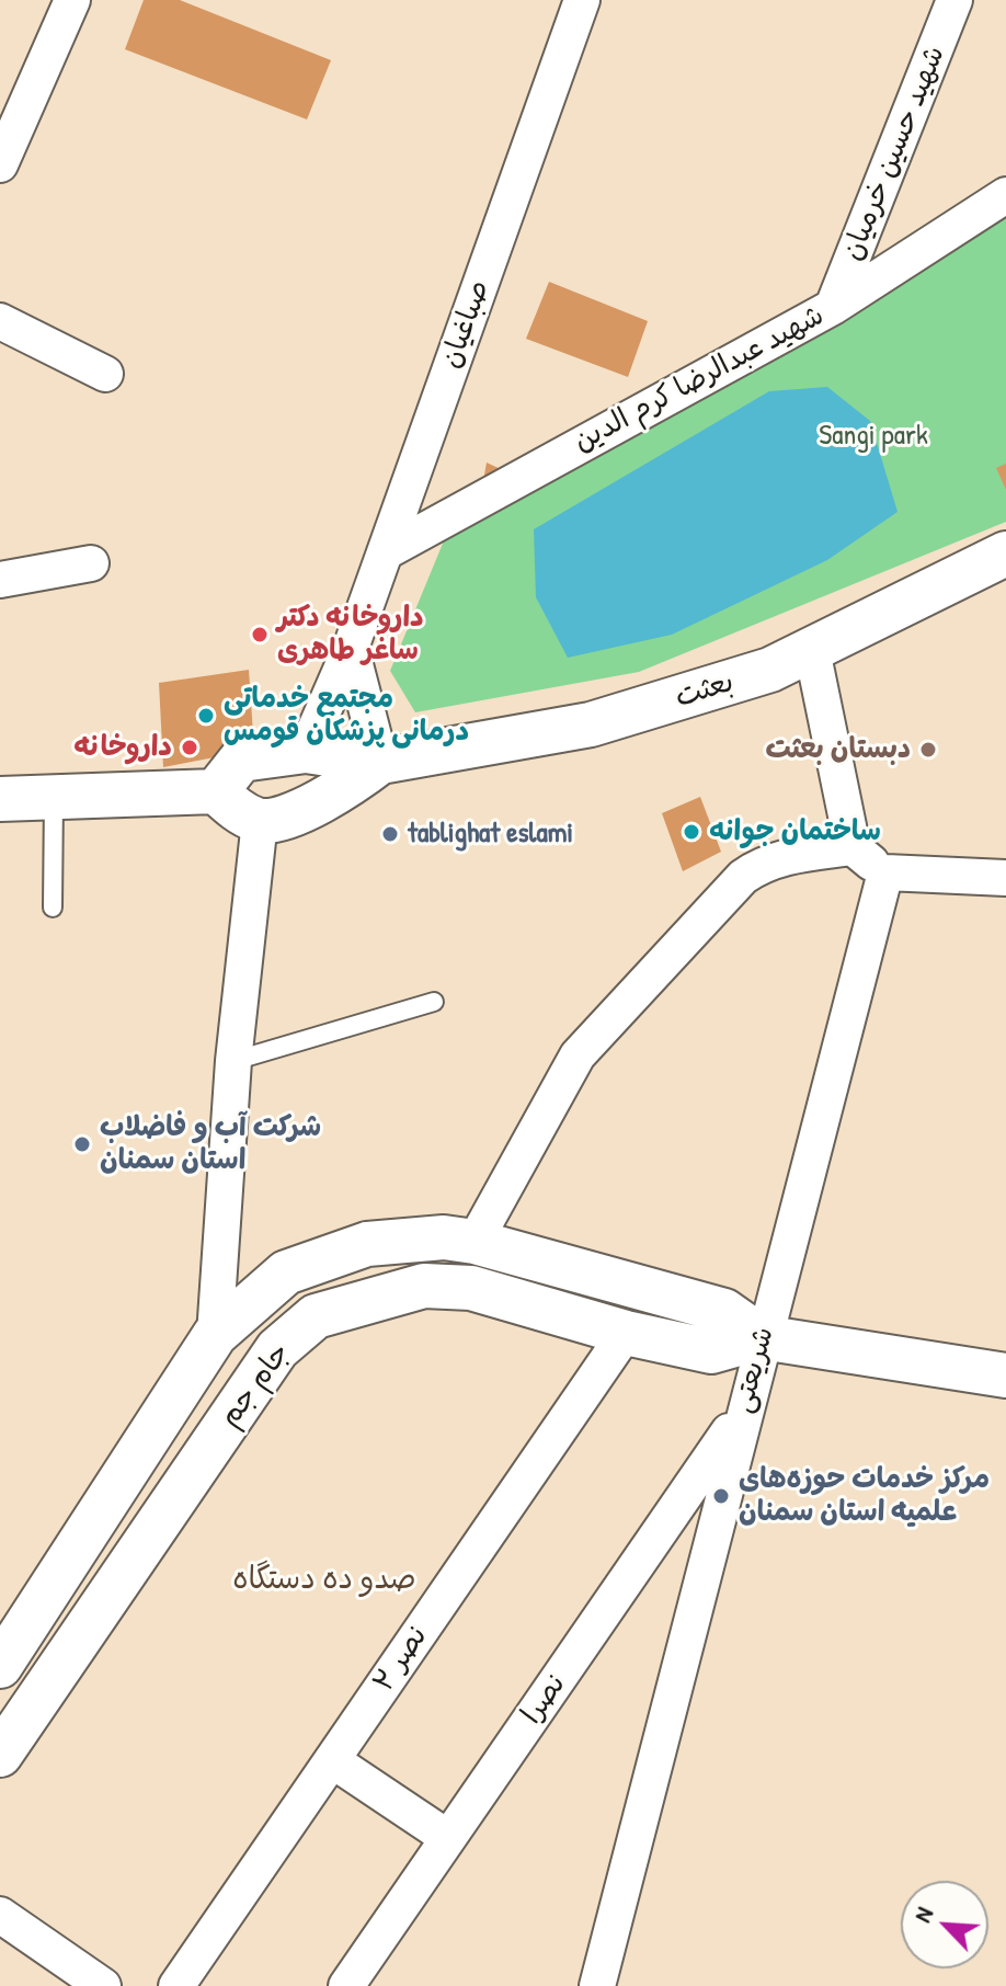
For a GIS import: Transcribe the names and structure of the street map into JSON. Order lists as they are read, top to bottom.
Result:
{
  "streets": {
    "street": [
      "شهید حسین خرمیان",
      "صباغیان",
      "شهید عبدالرضا کرم الدین",
      "بعثت",
      "شریعتی",
      "جام جم",
      "نصر ۲",
      "نصرا"
    ]
  },
  "crossings": [
    ["شهید حسین خرمیان", "شهید عبدالرضا کرم الدین"],
    ["صباغیان", "شهید عبدالرضا کرم الدین"],
    ["شریعتی", "جام جم"],
    ["شریعتی", "نصرا"],
    ["جام جم", "نصر ۲"]
  ],
  "districts": ["صدو ده دستگاه"],
  "parks": ["Sangi park"],
  "places": [
    "داروخانه دکتر ساغر طاهری",
    "مجتمع خدماتی درمانی پزشکان قومس",
    "داروخانه",
    "دبستان بعثت",
    "ساختمان جوانه",
    "tablighat eslami",
    "شرکت آب و فاضلاب استان سمنان",
    "مرکز خدمات حوزه‌های علمیه استان سمنان"
  ],
  "north": "top left"
}
